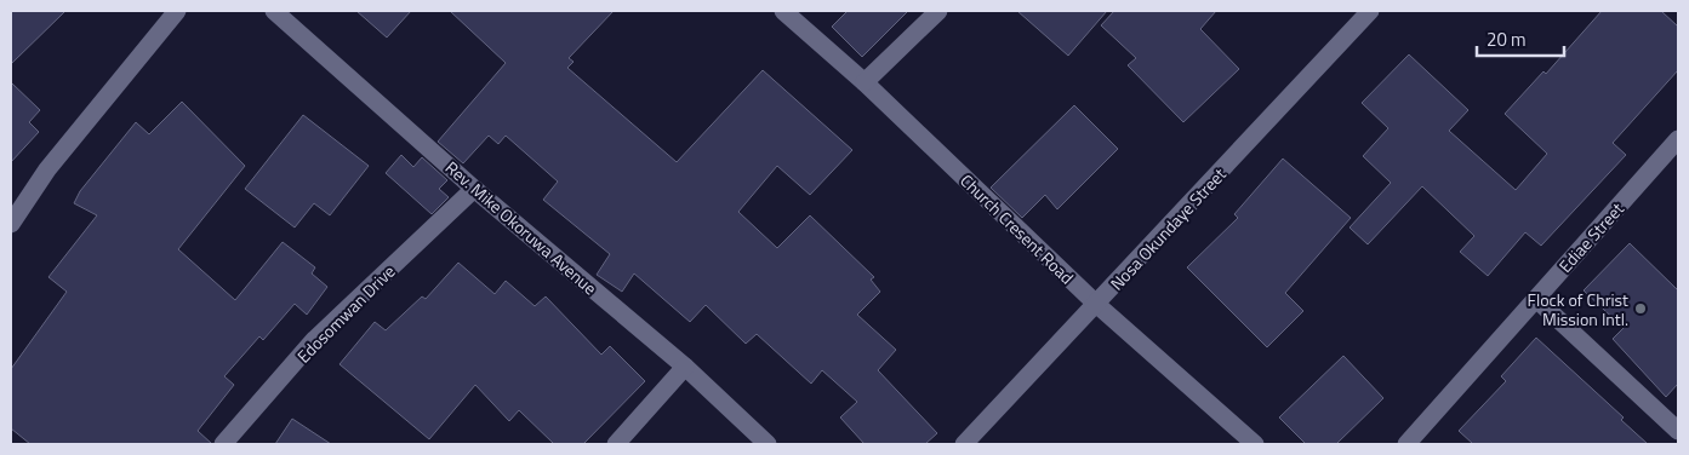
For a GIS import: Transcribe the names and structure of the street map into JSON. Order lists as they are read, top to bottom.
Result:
{
  "streets": {
    "street": [
      "Rev. Mike Okoruwa Avenue",
      "Church Cresent Road",
      "Nosa Okundaye Street",
      "Ediae Street",
      "Edosomwan Drive"
    ]
  },
  "crossings": [
    ["Rev. Mike Okoruwa Avenue", "Edosomwan Drive"],
    ["Church Cresent Road", "Nosa Okundaye Street"]
  ],
  "places": ["Flock of Christ Mission Intl."],
  "scale_bar": "20 m"
}
